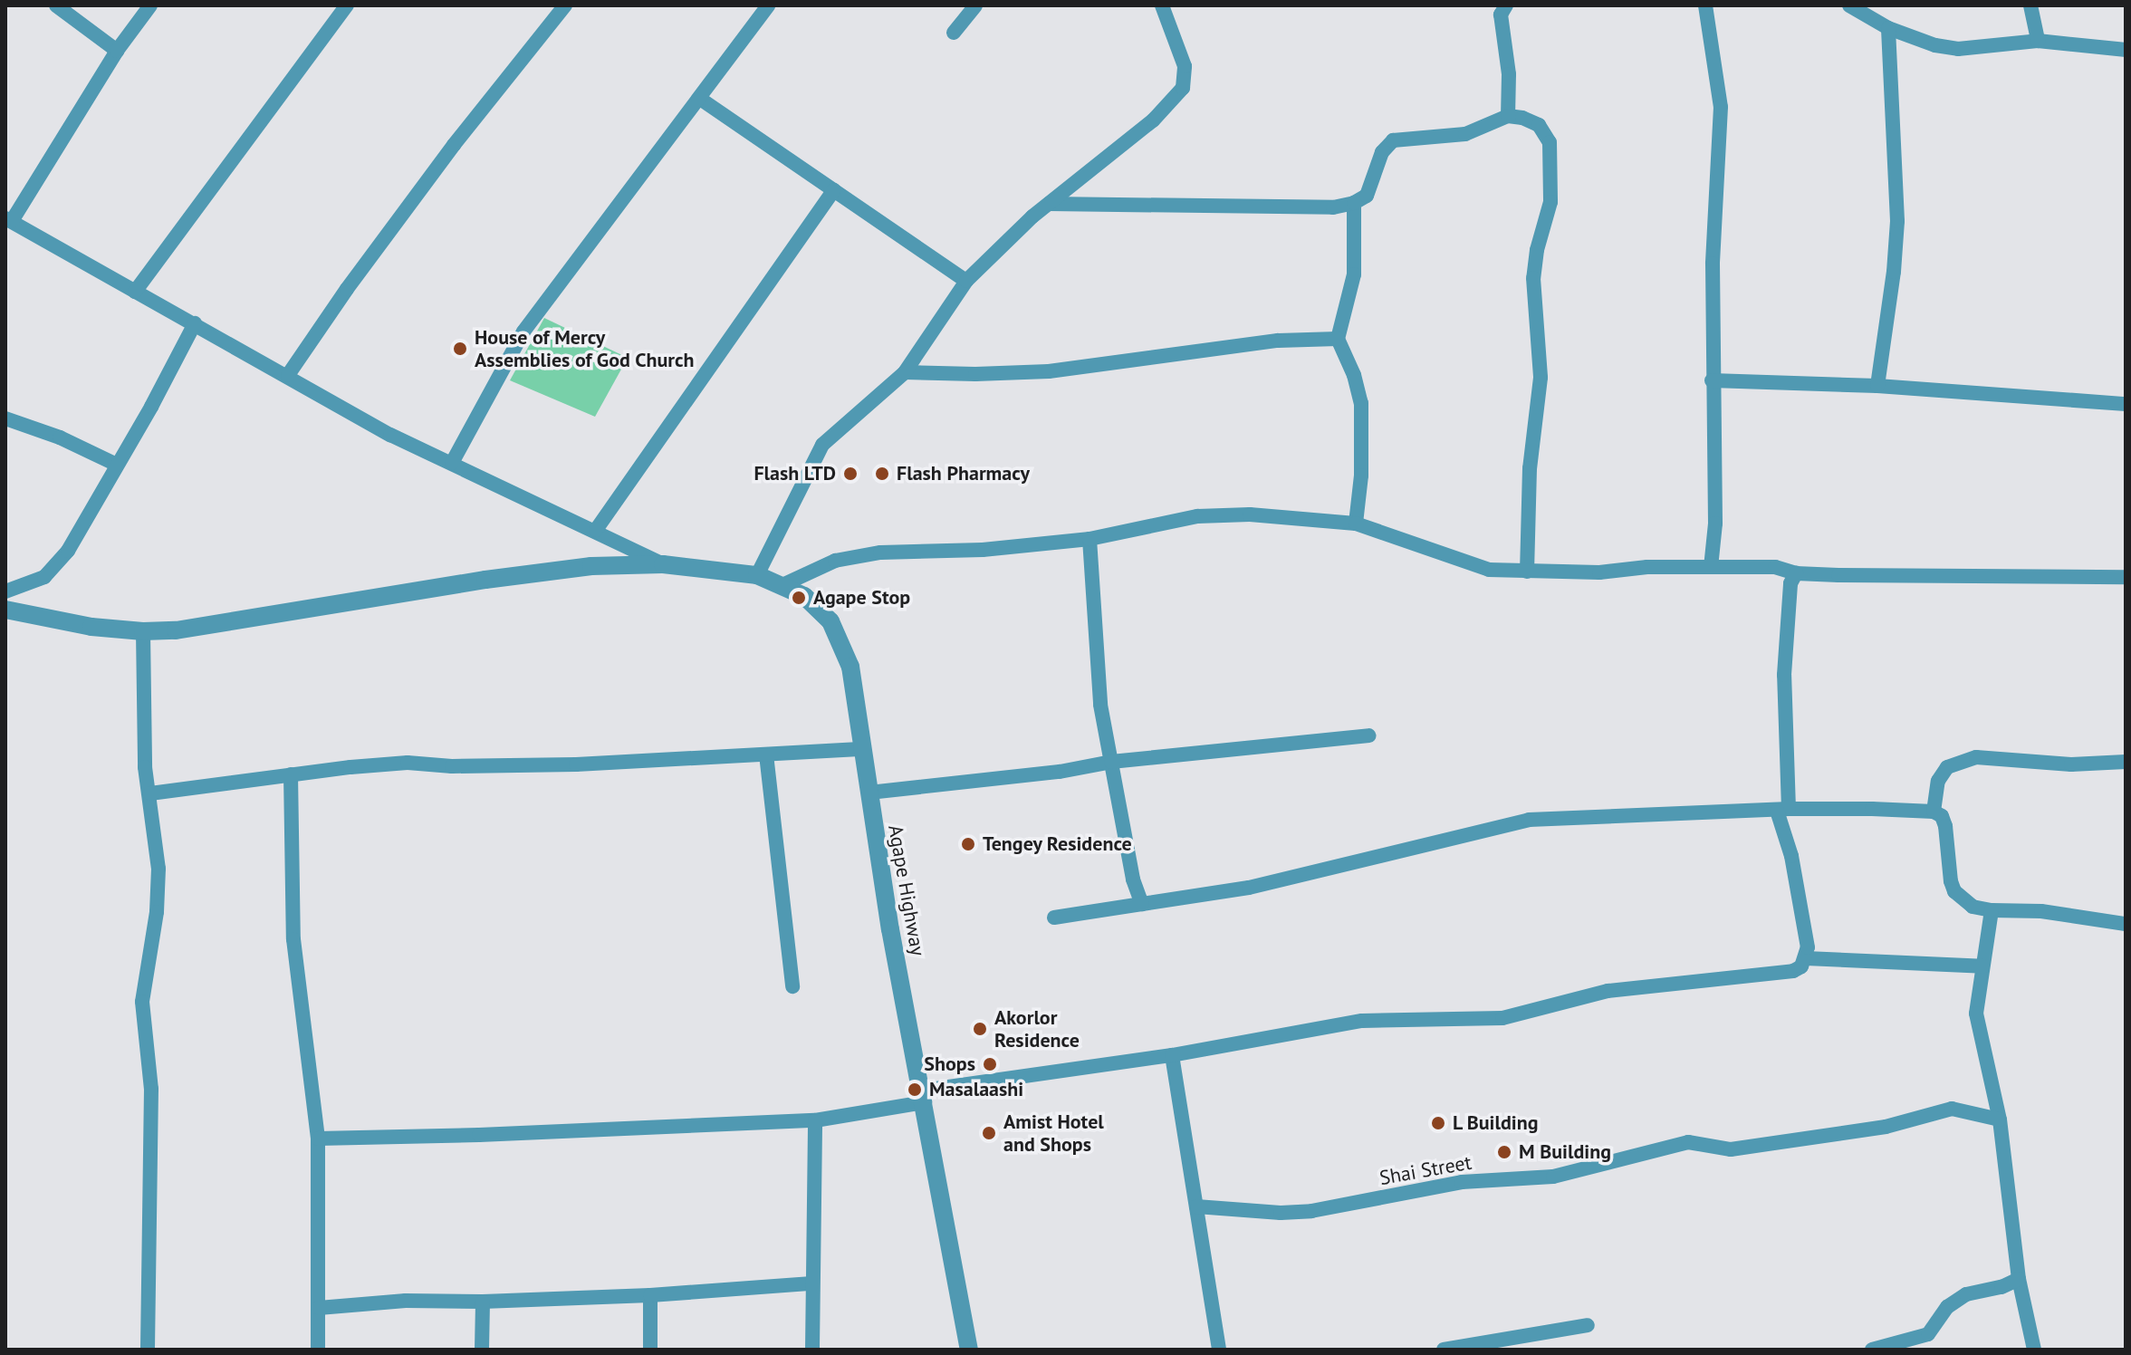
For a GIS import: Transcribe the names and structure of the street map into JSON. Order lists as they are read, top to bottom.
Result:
{
  "streets": {
    "street": ["Agape Highway", "Shai Street"]
  },
  "places": [
    "House of Mercy Assemblies of God Church",
    "Flash LTD",
    "Flash Pharmacy",
    "Agape Stop",
    "Tengey Residence",
    "Akorlor Residence",
    "Shops",
    "Masalaashi",
    "L Building",
    "Amist Hotel and Shops",
    "M Building"
  ]
}
